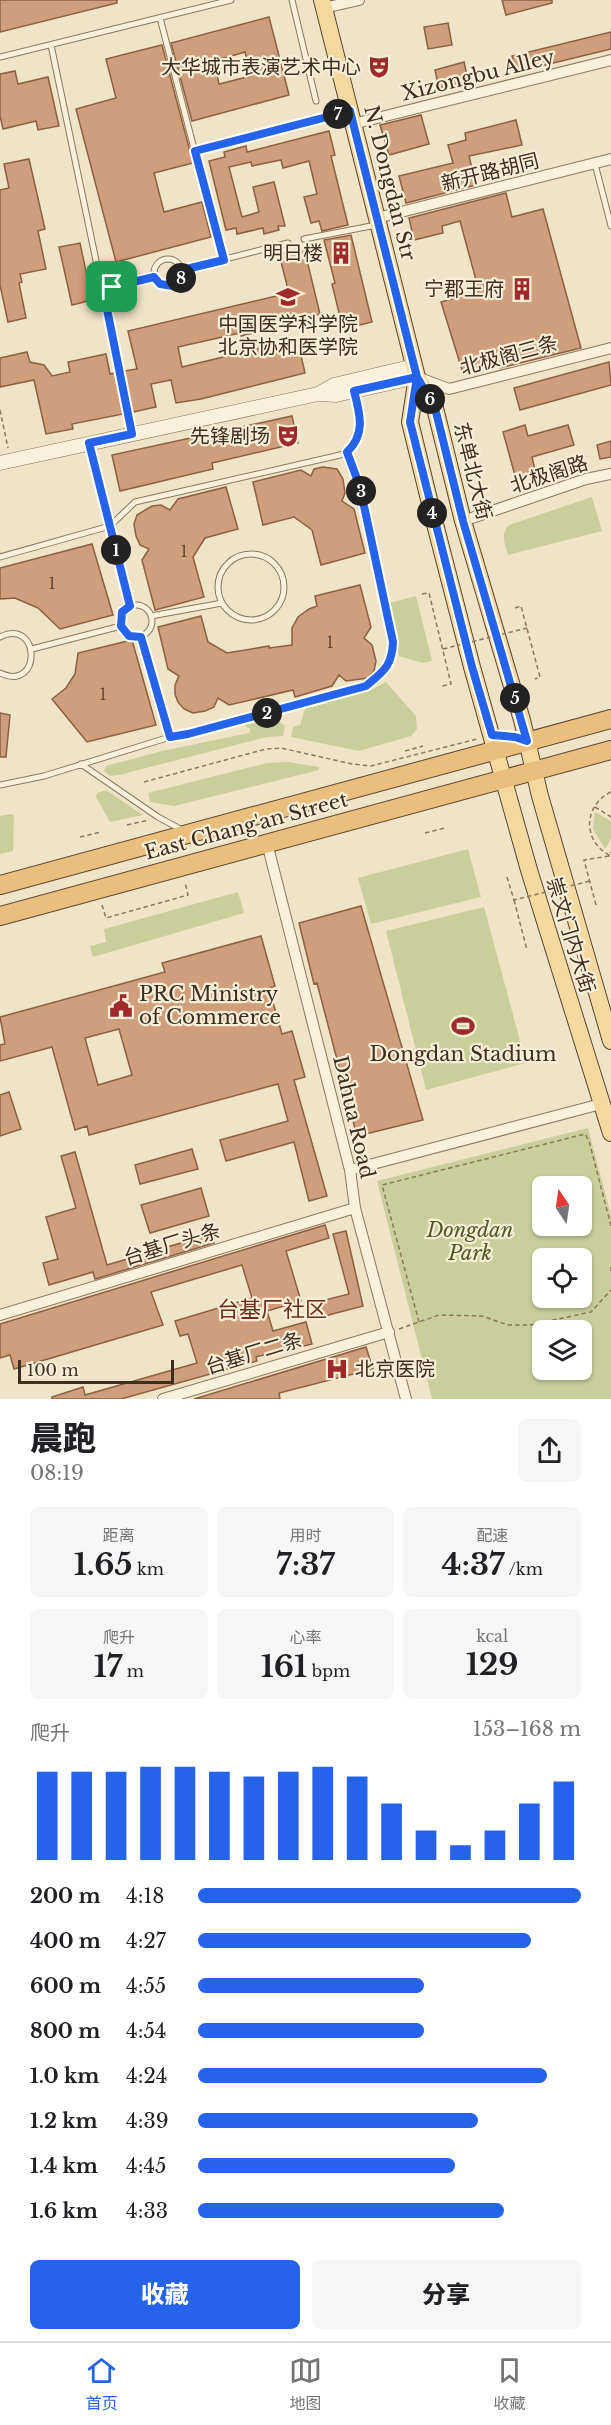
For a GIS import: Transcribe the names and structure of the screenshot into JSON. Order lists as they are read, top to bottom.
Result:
{
  "streets": {
    "highway": ["East Chang'an Street"],
    "main road": ["N. Dongdan Str", "东单北大街", "崇文门内大街"],
    "street": [
      "Xizongbu Alley",
      "新开路胡同",
      "北极阁三条",
      "北极阁路",
      "Dahua Road",
      "台基厂头条",
      "台基厂二条"
    ]
  },
  "crossings": [
    ["Xizongbu Alley", "N. Dongdan Str"],
    ["新开路胡同", "N. Dongdan Str"],
    ["N. Dongdan Str", "北极阁三条"],
    ["N. Dongdan Str", "东单北大街"],
    ["北极阁三条", "东单北大街"],
    ["东单北大街", "北极阁路"],
    ["东单北大街", "East Chang'an Street"],
    ["东单北大街", "崇文门内大街"],
    ["East Chang'an Street", "崇文门内大街"],
    ["East Chang'an Street", "Dahua Road"],
    ["Dahua Road", "台基厂头条"],
    ["Dahua Road", "台基厂二条"]
  ],
  "districts": ["台基厂社区"],
  "parks": ["Dongdan Park"],
  "places": {
    "theatre": ["大华城市表演艺术中心", "先锋剧场"],
    "building": ["明日楼", "宁郡王府"],
    "school or university": ["中国医学科学院 北京协和医学院"],
    "public building": ["PRC Ministry of Commerce"],
    "sports": ["Dongdan Stadium"],
    "hospital": ["北京医院"]
  },
  "house_numbers": [
    "1",
    "1",
    "1",
    "1"
  ],
  "scale_bar": "100 m",
  "north": "top",
  "page": {
    "pins": [
      "7",
      "8",
      "6",
      "3",
      "4",
      "1",
      "5",
      "2"
    ],
    "scale": "100 m",
    "heading": ["晨跑", "08:19"],
    "stats": [
      ["距离", "1.65 km"],
      ["用时", "7:37"],
      ["配速", "4:37 /km"],
      ["爬升", "17 m"],
      ["心率", "161 bpm"],
      ["kcal", "129"]
    ],
    "chart": ["爬升", "153–168 m"],
    "list": [
      {
        "name": "200 m",
        "note": "4:18"
      },
      {
        "name": "400 m",
        "note": "4:27"
      },
      {
        "name": "600 m",
        "note": "4:55"
      },
      {
        "name": "800 m",
        "note": "4:54"
      },
      {
        "name": "1.0 km",
        "note": "4:24"
      },
      {
        "name": "1.2 km",
        "note": "4:39"
      },
      {
        "name": "1.4 km",
        "note": "4:45"
      },
      {
        "name": "1.6 km",
        "note": "4:33"
      }
    ],
    "buttons": ["收藏", "分享"],
    "tabs": ["首页", "地图", "收藏"]
  }
}
